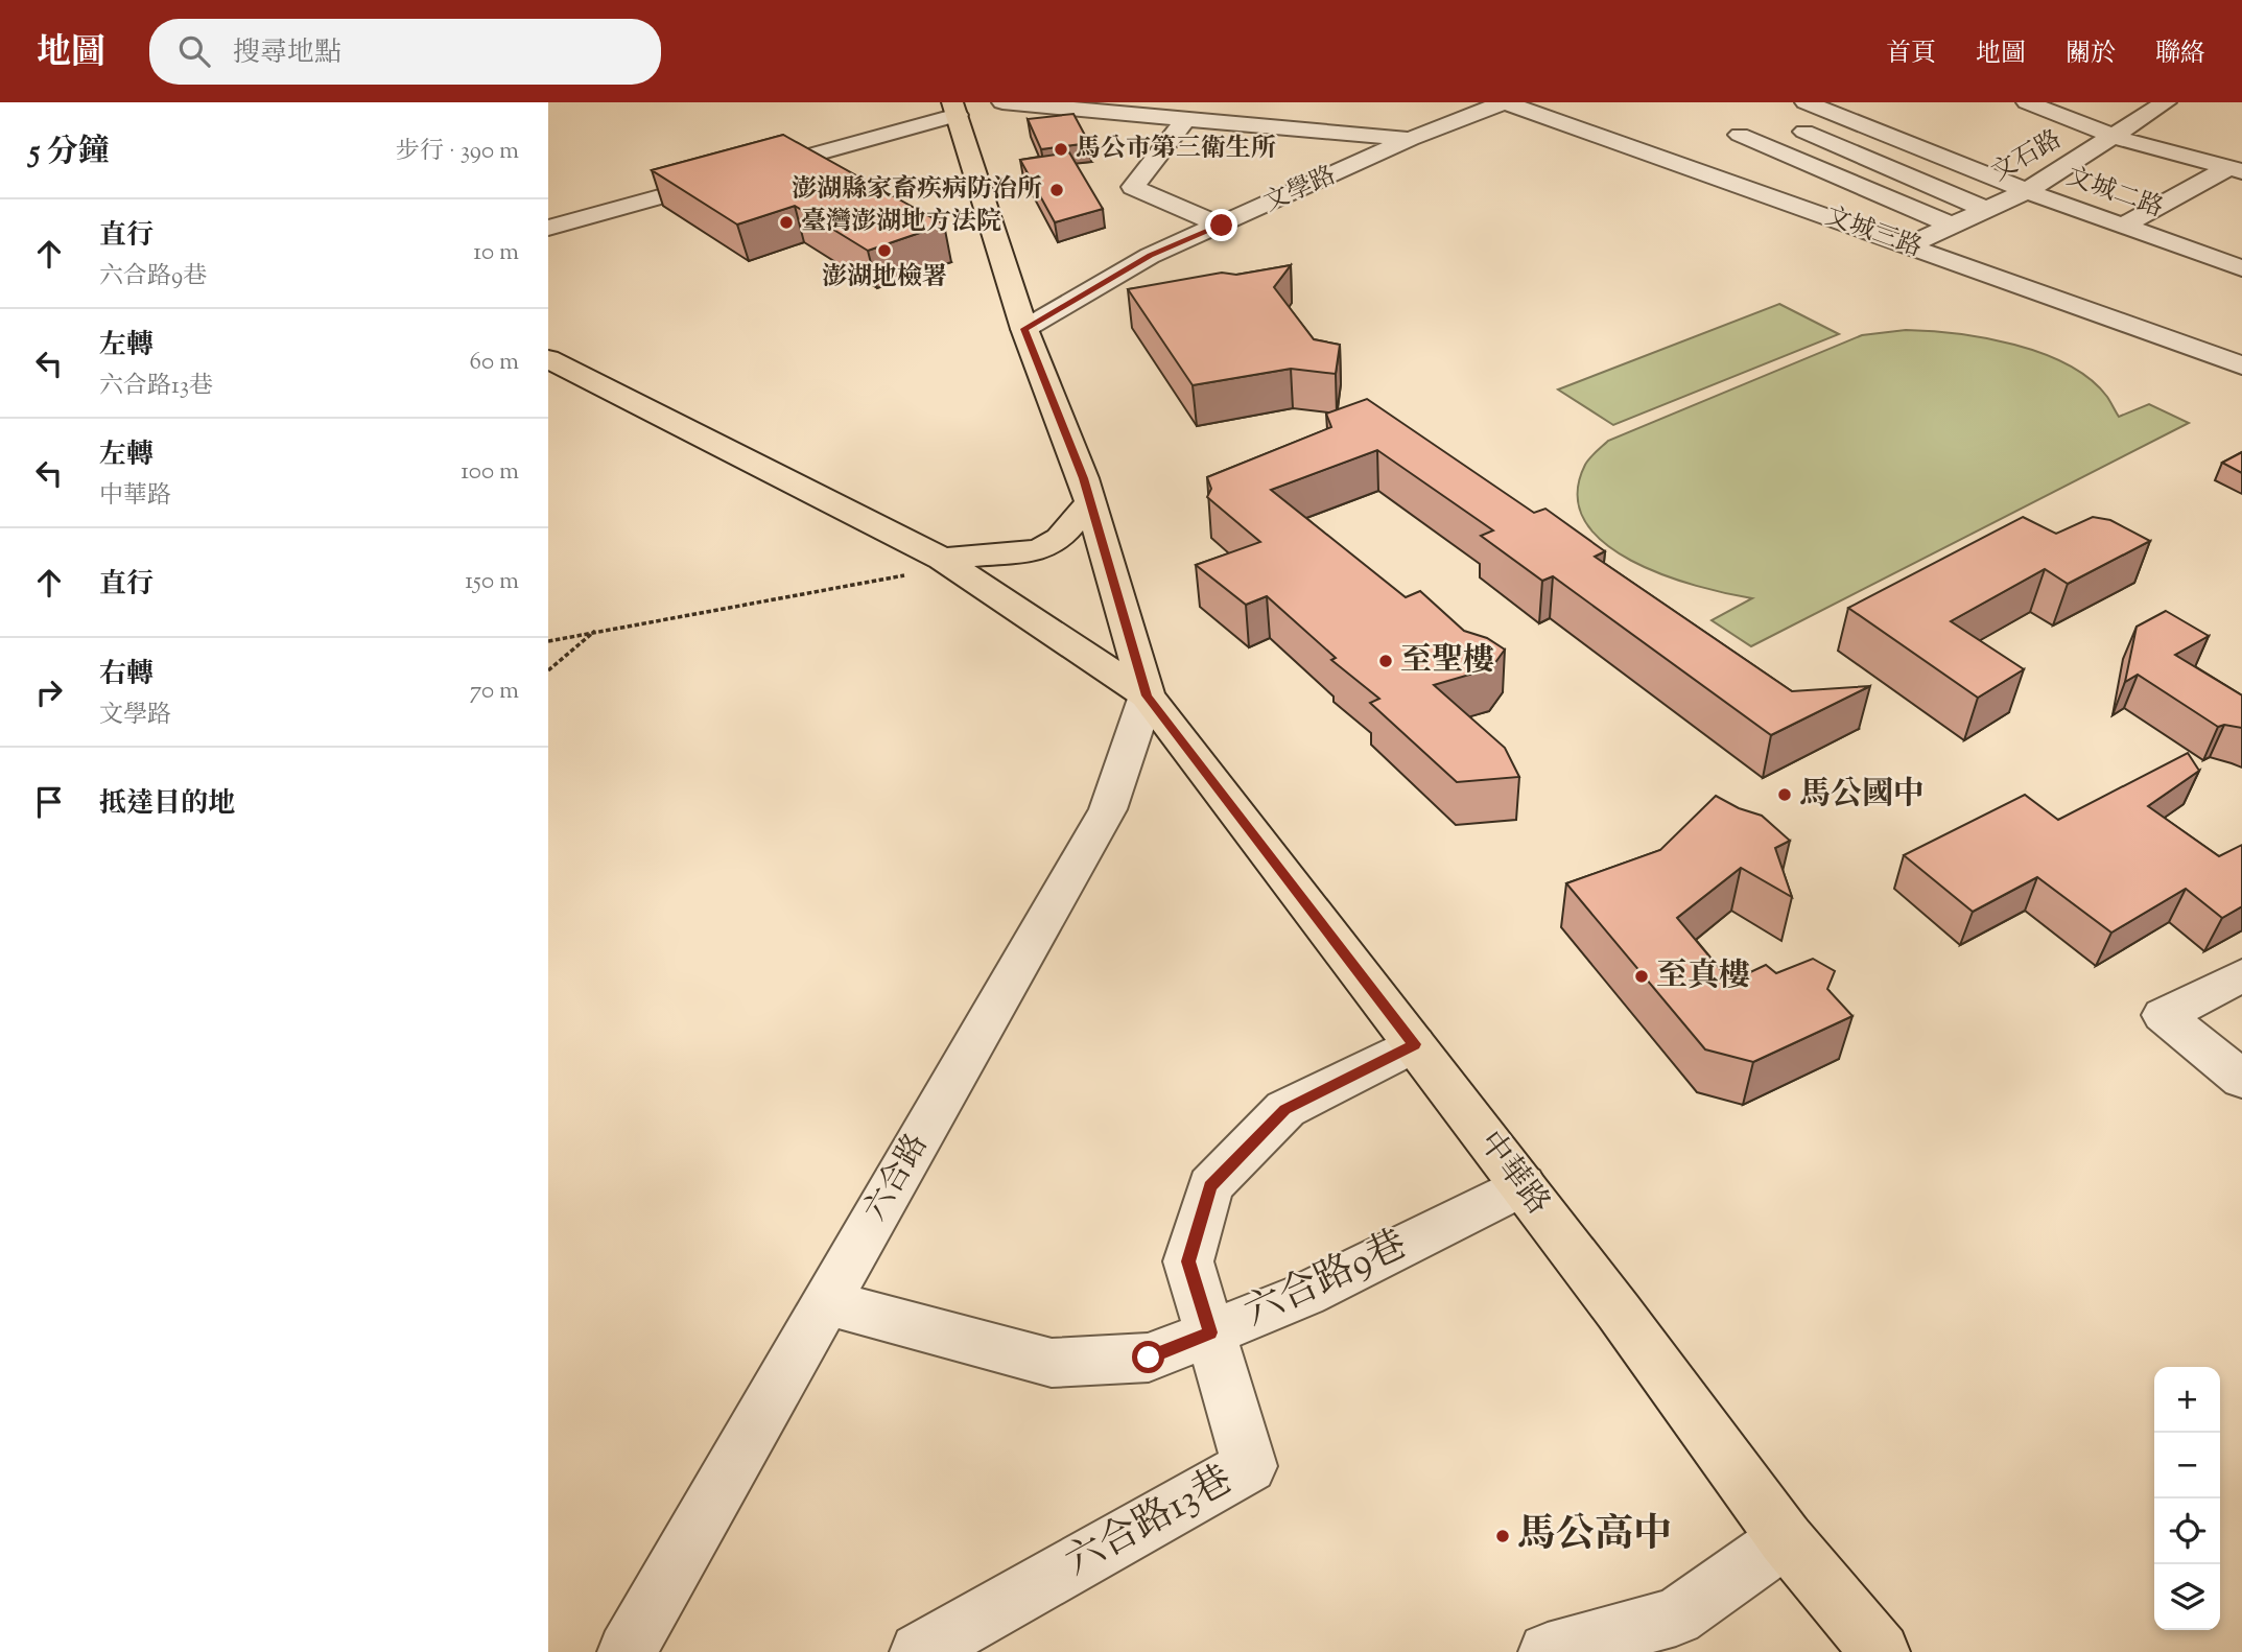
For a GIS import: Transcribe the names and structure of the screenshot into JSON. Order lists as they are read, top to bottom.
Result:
{
  "streets": {
    "main road": ["中華路"],
    "street": [
      "文石路",
      "文學路",
      "文城二路",
      "文城三路",
      "六合路",
      "六合路9巷",
      "六合路13巷"
    ]
  },
  "crossings": [
    ["文石路", "文城二路"],
    ["文石路", "文城三路"],
    ["文學路", "文城三路"],
    ["中華路", "六合路"],
    ["中華路", "六合路9巷"],
    ["中華路", "六合路13巷"],
    ["六合路", "六合路9巷"],
    ["六合路9巷", "六合路13巷"]
  ],
  "places": [
    "馬公市第三衛生所",
    "澎湖縣家畜疾病防治所",
    "臺灣澎湖地方法院",
    "澎湖地檢署",
    "至聖樓",
    "馬公國中",
    "至真樓",
    "馬公高中"
  ],
  "page": {
    "header": "地圖",
    "search": "搜尋地點",
    "nav": [
      "首頁",
      "地圖",
      "關於",
      "聯絡"
    ],
    "heading": ["5 分鐘", "步行 · 390 m"],
    "list": [
      ["直行", "六合路9巷", "10 m"],
      ["左轉", "六合路13巷", "60 m"],
      ["左轉", "中華路", "100 m"],
      ["直行", "150 m"],
      ["右轉", "文學路", "70 m"],
      "抵達目的地"
    ],
    "map_buttons": ["+", "−"]
  }
}
